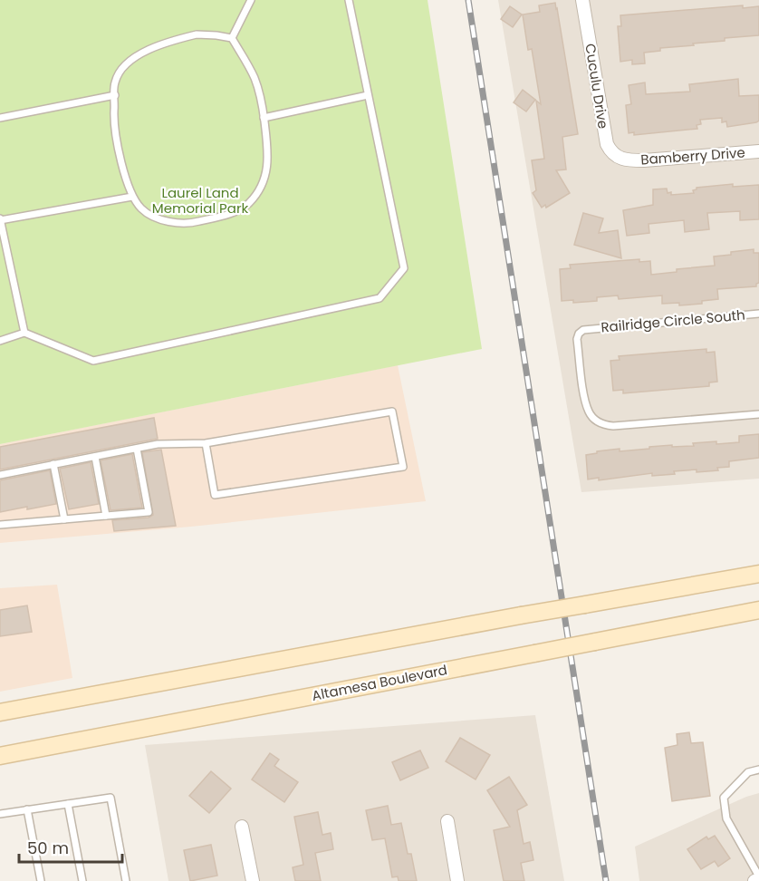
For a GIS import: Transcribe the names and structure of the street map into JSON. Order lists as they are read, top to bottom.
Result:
{
  "streets": {
    "main road": ["Altamesa Boulevard"],
    "street": ["Cuculu Drive", "Bamberry Drive"],
    "lane": ["Railridge Circle South"]
  },
  "crossings": [
    ["Cuculu Drive", "Bamberry Drive"]
  ],
  "parks": ["Laurel Land Memorial Park"],
  "scale_bar": "50 m"
}
